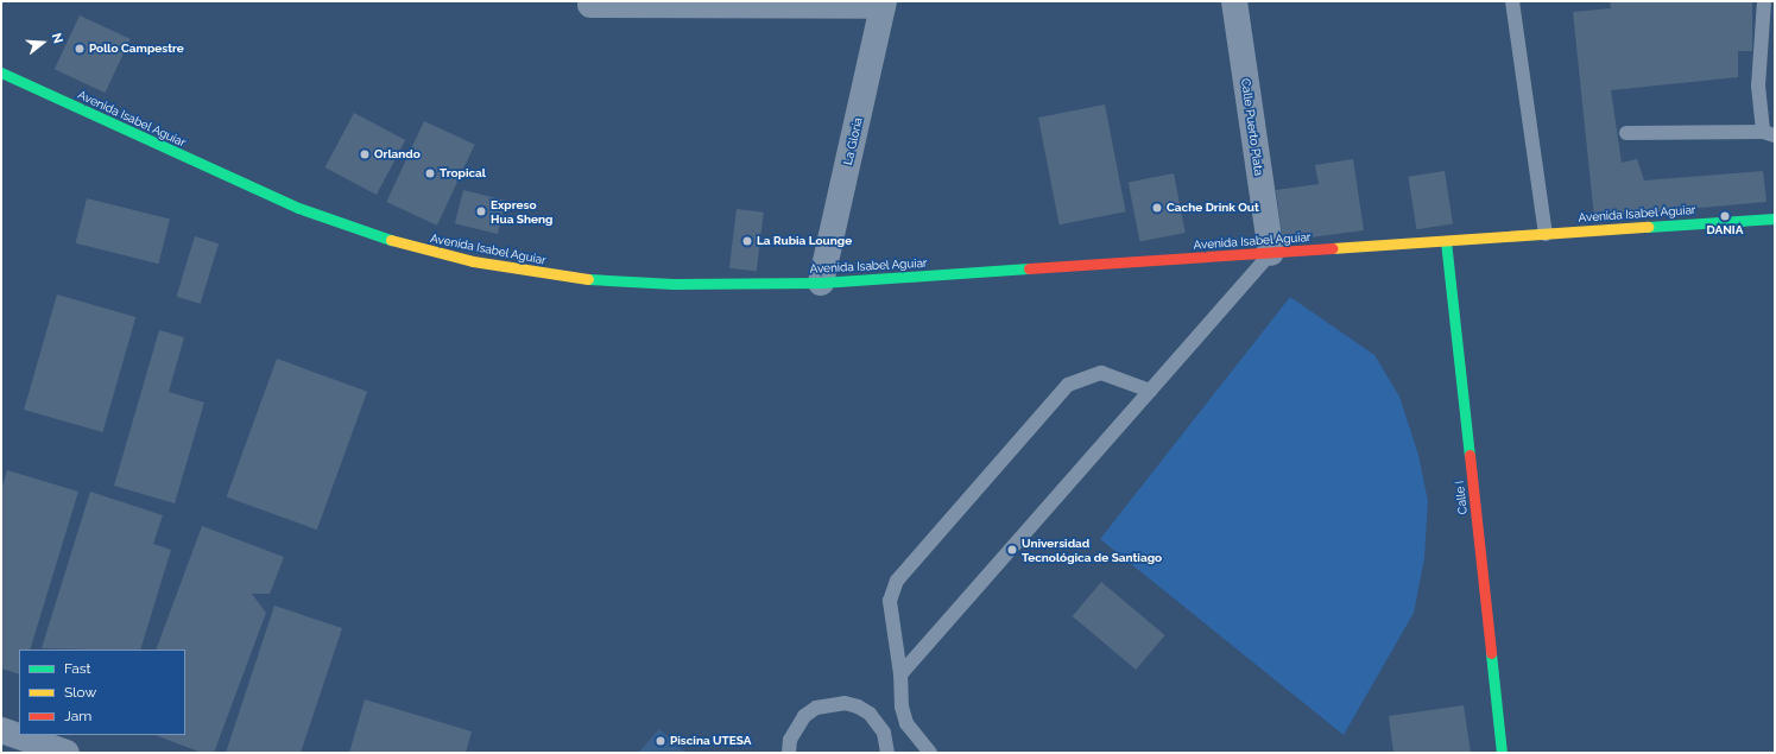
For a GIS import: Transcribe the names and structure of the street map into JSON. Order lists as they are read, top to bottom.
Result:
{
  "streets": {
    "main road": ["Avenida Isabel Aguiar", "Calle I"],
    "street": ["Calle Puerto Plata", "La Gloria"]
  },
  "crossings": [
    ["Avenida Isabel Aguiar", "Calle Puerto Plata"],
    ["Avenida Isabel Aguiar", "La Gloria"],
    ["Avenida Isabel Aguiar", "Calle I"]
  ],
  "places": [
    "Pollo Campestre",
    "Orlando",
    "Tropical",
    "Cache Drink Out",
    "Expreso Hua Sheng",
    "DANIA",
    "La Rubia Lounge",
    "Universidad Tecnológica de Santiago",
    "Piscina UTESA"
  ],
  "legend": ["Fast", "Slow", "Jam"],
  "north": "right"
}
